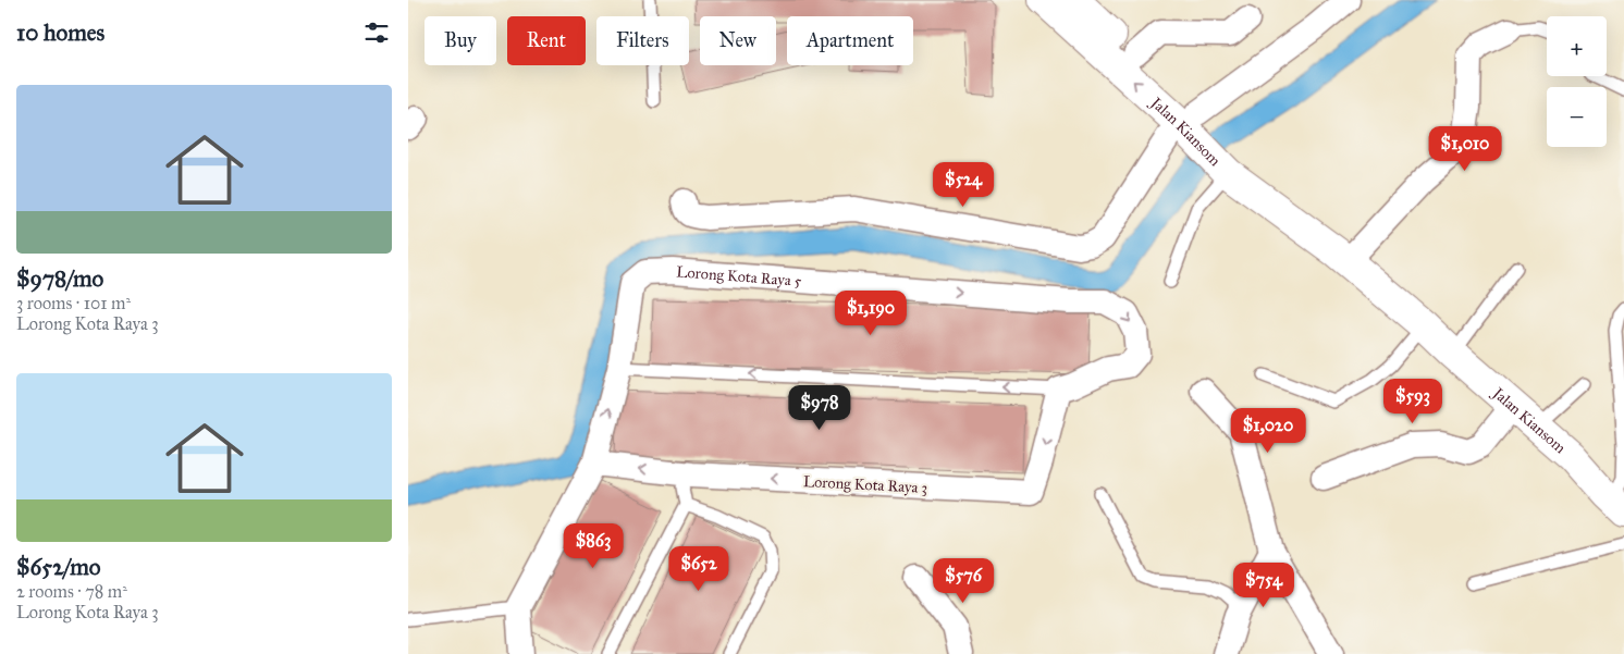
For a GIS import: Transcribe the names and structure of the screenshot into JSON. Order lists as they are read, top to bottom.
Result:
{
  "streets": {
    "main road": ["Jalan Kiansom"],
    "street": ["Lorong Kota Raya 5", "Lorong Kota Raya 3"]
  },
  "crossings": [
    ["Lorong Kota Raya 5", "Lorong Kota Raya 3"]
  ],
  "one_way": ["Lorong Kota Raya 3"],
  "page": {
    "heading": "10 homes",
    "map_buttons": ["+", "−"],
    "chip": [
      "Buy",
      "Rent",
      "Filters",
      "New",
      "Apartment"
    ],
    "list": [
      {
        "name": "$978/mo",
        "note": "3 rooms · 101 m² · Lorong Kota Raya 3"
      },
      {
        "name": "$652/mo",
        "note": "2 rooms · 78 m² · Lorong Kota Raya 3"
      }
    ],
    "price": [
      "$1,010",
      "$524",
      "$1,190",
      "$593",
      "$978",
      "$1,020",
      "$863",
      "$652",
      "$576",
      "$754"
    ]
  }
}
